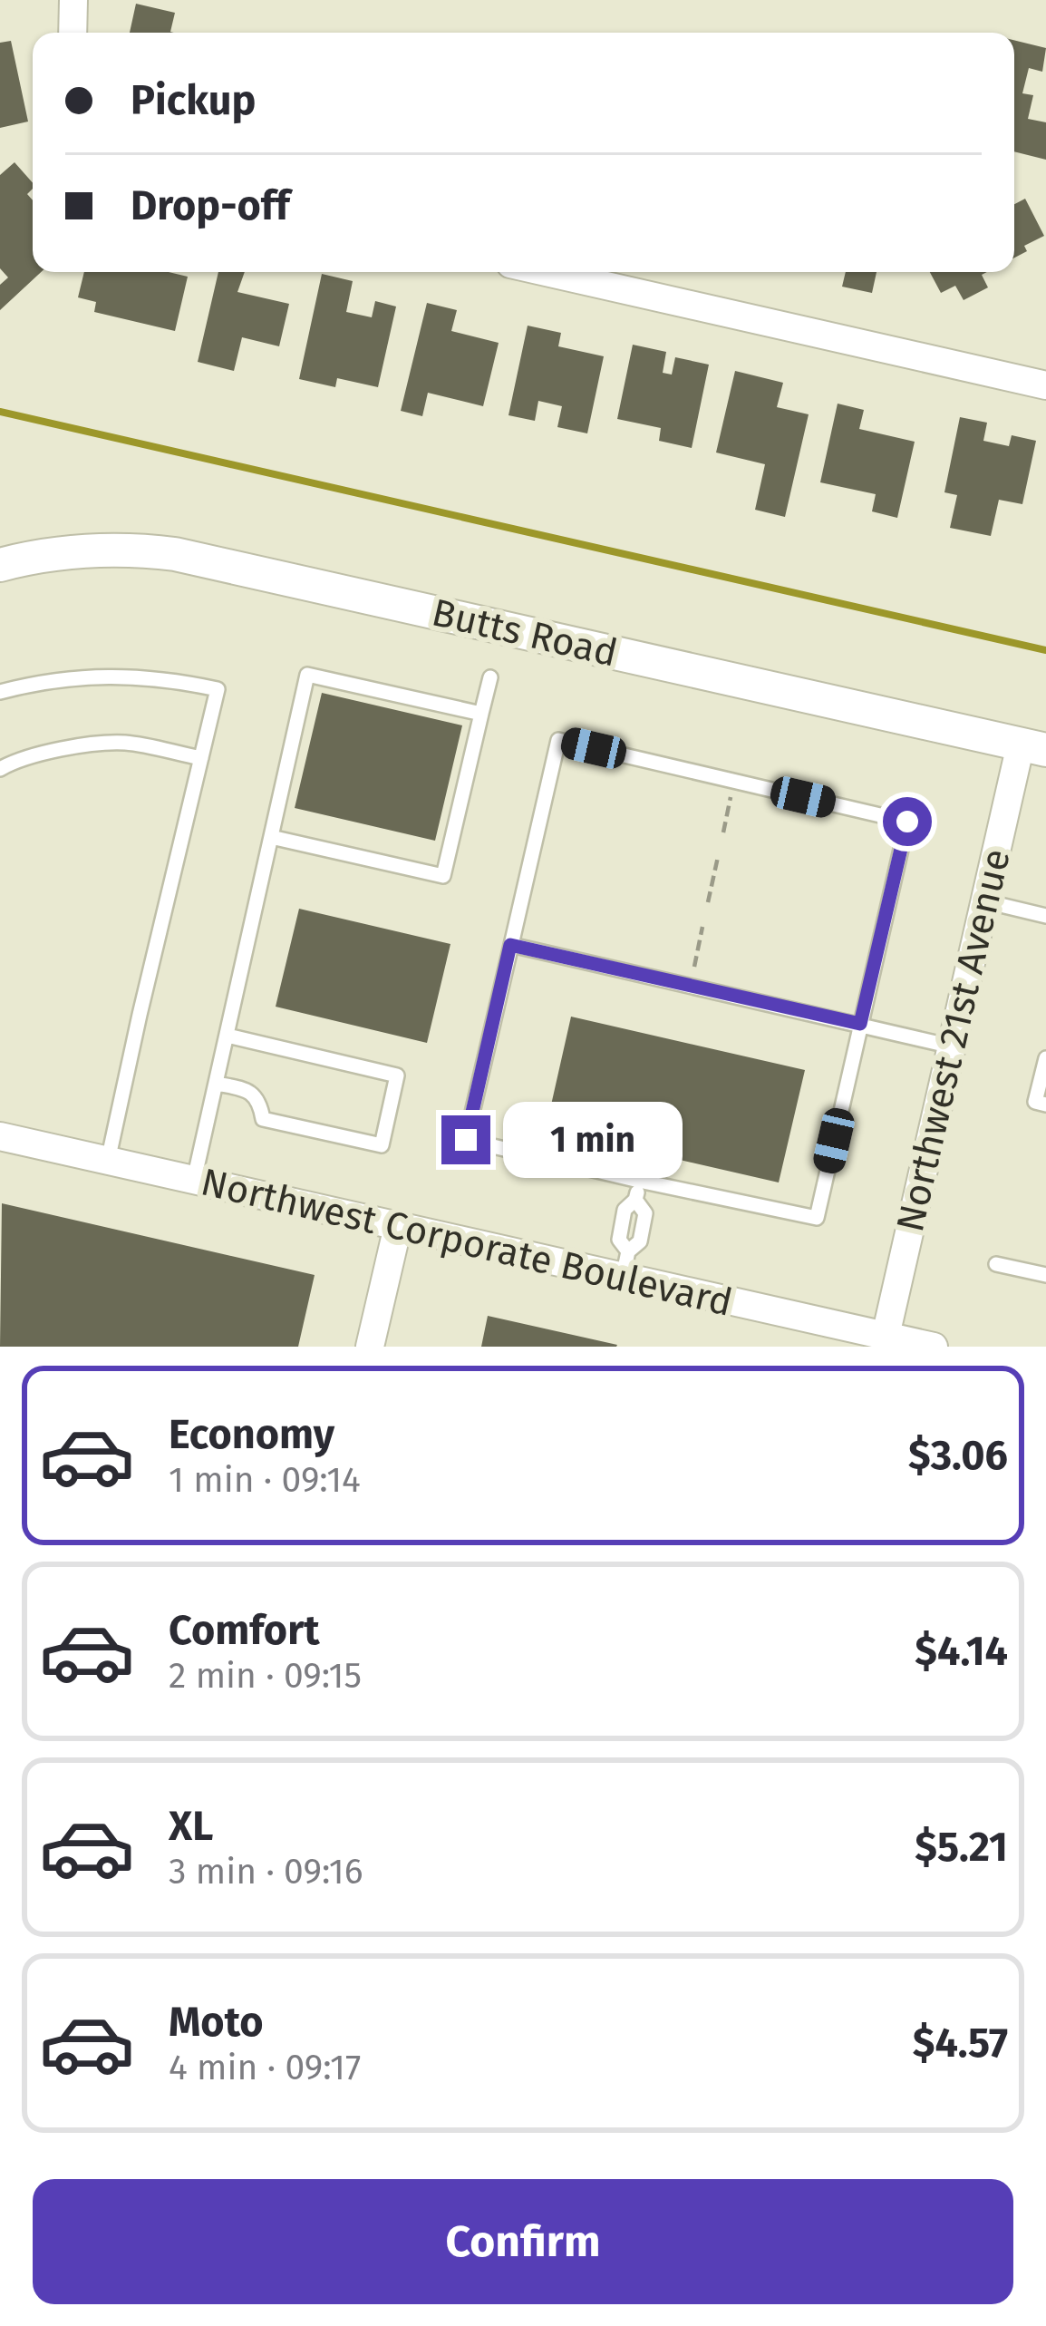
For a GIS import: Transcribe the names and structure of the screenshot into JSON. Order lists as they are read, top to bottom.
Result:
{
  "streets": {
    "street": ["Butts Road", "Northwest 21st Avenue", "Northwest Corporate Boulevard"]
  },
  "crossings": [
    ["Butts Road", "Northwest 21st Avenue"],
    ["Northwest 21st Avenue", "Northwest Corporate Boulevard"]
  ],
  "page": {
    "banner": ["Pickup", "Drop-off"],
    "bubble": "1 min",
    "list": [
      {
        "name": "Economy",
        "note": "1 min · 09:14",
        "value": "$3.06"
      },
      {
        "name": "Comfort",
        "note": "2 min · 09:15",
        "value": "$4.14"
      },
      {
        "name": "XL",
        "note": "3 min · 09:16",
        "value": "$5.21"
      },
      {
        "name": "Moto",
        "note": "4 min · 09:17",
        "value": "$4.57"
      }
    ],
    "buttons": "Confirm"
  }
}
